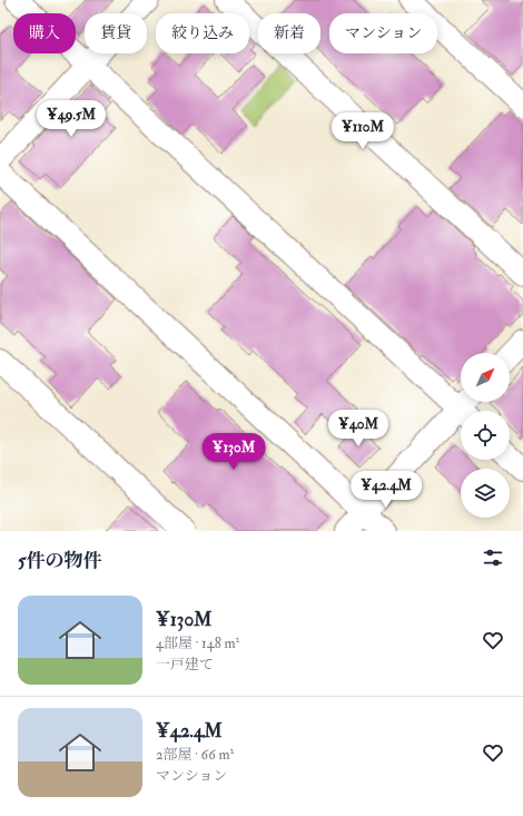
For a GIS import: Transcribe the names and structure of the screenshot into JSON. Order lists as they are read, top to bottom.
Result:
{
  "north": "top right",
  "page": {
    "chip": [
      "購入",
      "賃貸",
      "絞り込み",
      "新着",
      "マンション"
    ],
    "price": [
      "¥49.5M",
      "¥110M",
      "¥40M",
      "¥130M",
      "¥42.4M"
    ],
    "heading": "5件の物件",
    "list": [
      {
        "name": "¥130M",
        "note": "4部屋 · 148 m² · 一戸建て"
      },
      {
        "name": "¥42.4M",
        "note": "2部屋 · 66 m² · マンション"
      }
    ]
  }
}
